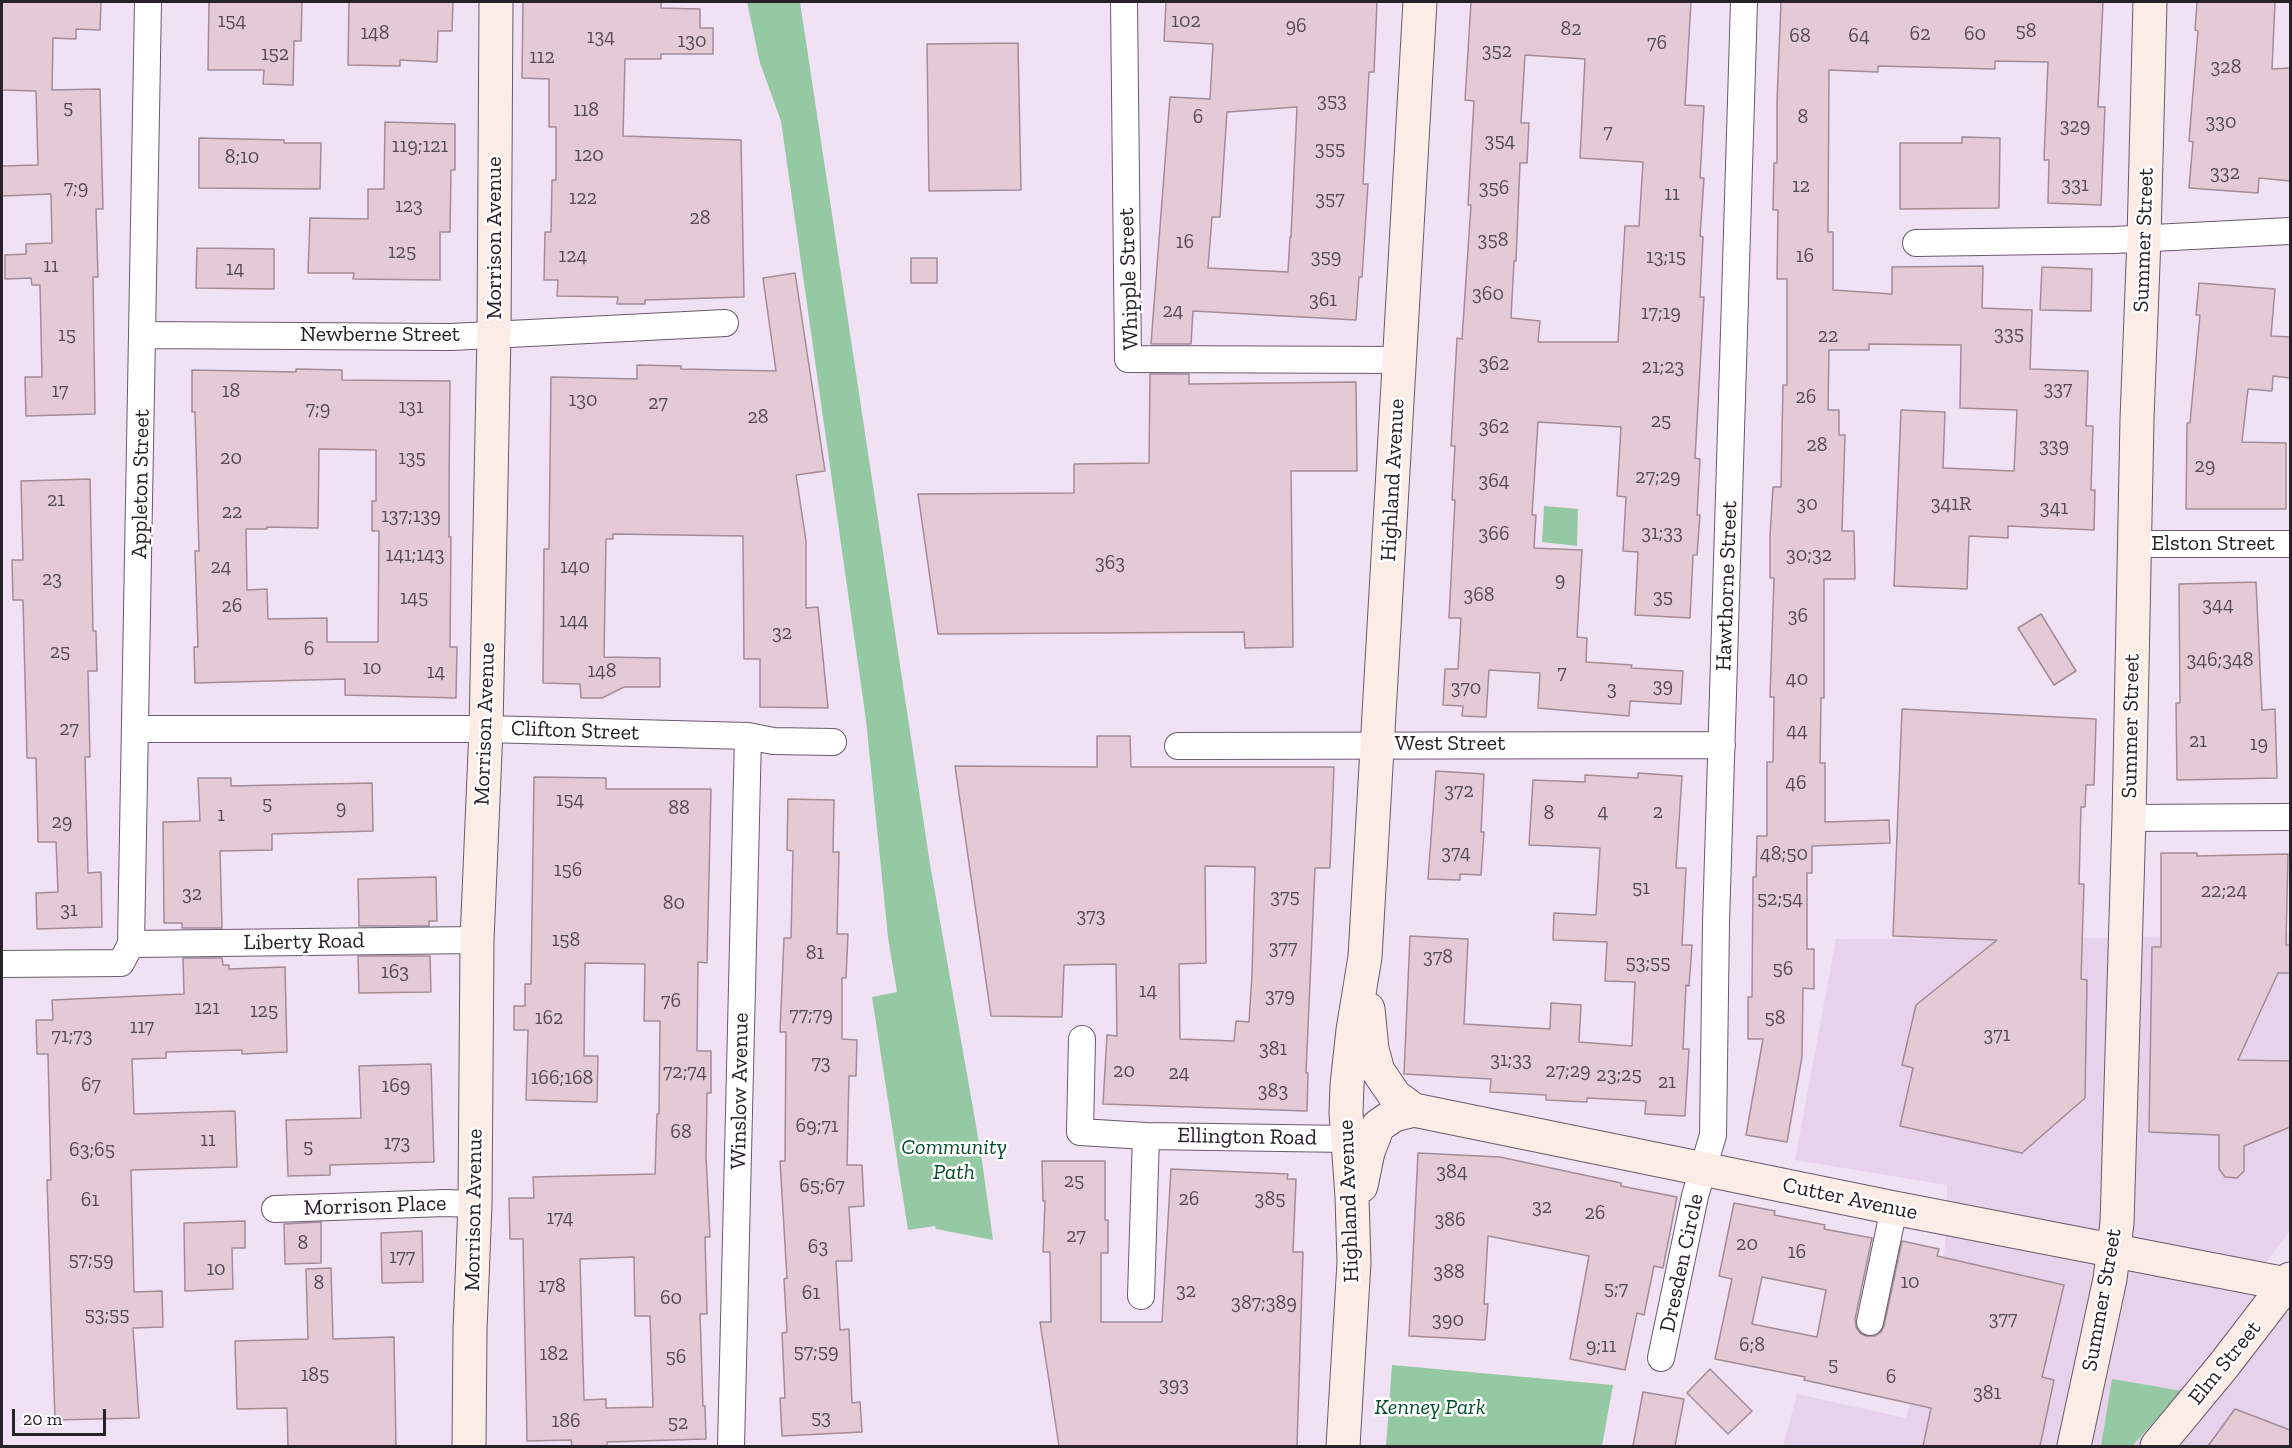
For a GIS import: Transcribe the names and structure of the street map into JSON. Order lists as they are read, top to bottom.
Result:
{
  "streets": {
    "main road": [
      "Morrison Avenue",
      "Summer Street",
      "Highland Avenue",
      "Cutter Avenue",
      "Elm Street"
    ],
    "street": [
      "Whipple Street",
      "Newberne Street",
      "Appleton Street",
      "Elston Street",
      "Hawthorne Street",
      "Clifton Street",
      "West Street",
      "Liberty Road",
      "Winslow Avenue",
      "Ellington Road",
      "Morrison Place",
      "Dresden Circle"
    ]
  },
  "crossings": [
    ["Morrison Avenue", "Newberne Street"],
    ["Morrison Avenue", "Clifton Street"],
    ["Morrison Avenue", "Liberty Road"],
    ["Morrison Avenue", "Morrison Place"],
    ["Summer Street", "Elston Street"],
    ["Summer Street", "Cutter Avenue"],
    ["Whipple Street", "Highland Avenue"],
    ["Newberne Street", "Appleton Street"],
    ["Highland Avenue", "West Street"],
    ["Highland Avenue", "Ellington Road"],
    ["Highland Avenue", "Cutter Avenue"],
    ["Appleton Street", "Clifton Street"],
    ["Appleton Street", "Liberty Road"],
    ["Hawthorne Street", "West Street"],
    ["Hawthorne Street", "Cutter Avenue"],
    ["Hawthorne Street", "Dresden Circle"],
    ["Clifton Street", "Winslow Avenue"],
    ["Cutter Avenue", "Dresden Circle"],
    ["Cutter Avenue", "Elm Street"]
  ],
  "parks": ["Community Path", "Kenney Park"],
  "house_numbers": [
    "154",
    "102",
    "96",
    "82",
    "58",
    "148",
    "62",
    "60",
    "68",
    "64",
    "134",
    "130",
    "76",
    "352",
    "152",
    "112",
    "328",
    "353",
    "5",
    "118",
    "6",
    "8",
    "330",
    "329",
    "7",
    "354",
    "119;121",
    "355",
    "120",
    "8;10",
    "332",
    "331",
    "12",
    "7;9",
    "356",
    "11",
    "122",
    "357",
    "123",
    "28",
    "358",
    "16",
    "125",
    "124",
    "16",
    "359",
    "13;15",
    "11",
    "14",
    "360",
    "361",
    "24",
    "17;19",
    "335",
    "15",
    "22",
    "362",
    "21;23",
    "337",
    "17",
    "18",
    "26",
    "130",
    "27",
    "131",
    "7;9",
    "28",
    "25",
    "362",
    "28",
    "339",
    "20",
    "135",
    "29",
    "27;29",
    "364",
    "21",
    "30",
    "341R",
    "341",
    "22",
    "137;139",
    "31;33",
    "366",
    "141;143",
    "30;32",
    "363",
    "24",
    "140",
    "23",
    "9",
    "368",
    "35",
    "145",
    "344",
    "26",
    "36",
    "144",
    "32",
    "6",
    "25",
    "346;348",
    "10",
    "148",
    "14",
    "7",
    "40",
    "39",
    "370",
    "3",
    "27",
    "44",
    "21",
    "19",
    "46",
    "372",
    "154",
    "5",
    "9",
    "88",
    "4",
    "2",
    "8",
    "1",
    "29",
    "374",
    "48;50",
    "156",
    "51",
    "22;24",
    "32",
    "375",
    "52;54",
    "80",
    "31",
    "373",
    "158",
    "377",
    "81",
    "378",
    "53;55",
    "56",
    "163",
    "14",
    "379",
    "76",
    "121",
    "125",
    "77;79",
    "162",
    "58",
    "117",
    "371",
    "71;73",
    "381",
    "31;33",
    "73",
    "20",
    "27;29",
    "72;74",
    "24",
    "23;25",
    "166;168",
    "21",
    "67",
    "169",
    "383",
    "69;71",
    "68",
    "11",
    "173",
    "5",
    "63;65",
    "384",
    "25",
    "65;67",
    "26",
    "385",
    "61",
    "32",
    "26",
    "174",
    "386",
    "27",
    "8",
    "20",
    "63",
    "16",
    "177",
    "57;59",
    "10",
    "388",
    "10",
    "8",
    "178",
    "5;7",
    "32",
    "61",
    "60",
    "387;389",
    "53;55",
    "377",
    "390",
    "6;8",
    "9;11",
    "57;59",
    "182",
    "56",
    "5",
    "185",
    "6",
    "393",
    "381",
    "53",
    "186",
    "52"
  ],
  "scale_bar": "20 m"
}
